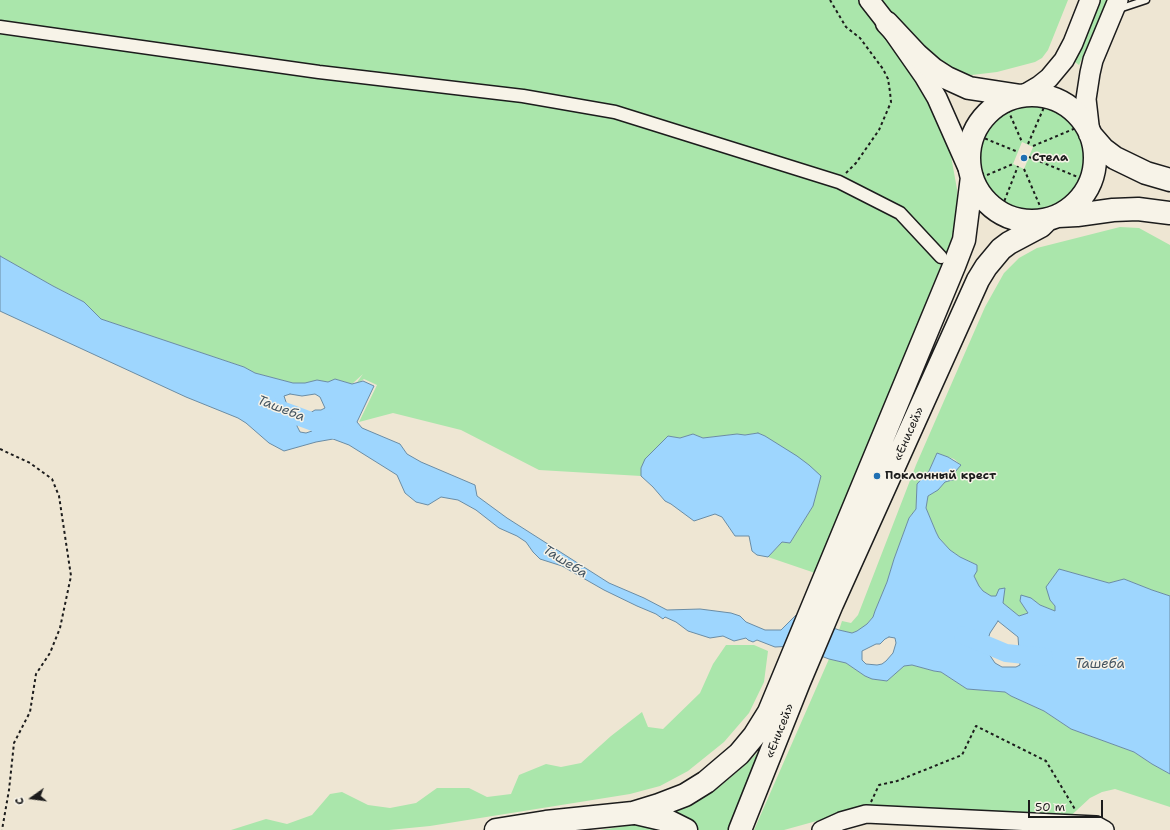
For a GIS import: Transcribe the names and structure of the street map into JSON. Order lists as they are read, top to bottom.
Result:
{
  "streets": {
    "highway": ["«Енисей»"]
  },
  "water": ["Ташеба"],
  "places": ["Стела", "Поклонный крест"],
  "scale_bar": "50 m",
  "north": "left"
}
